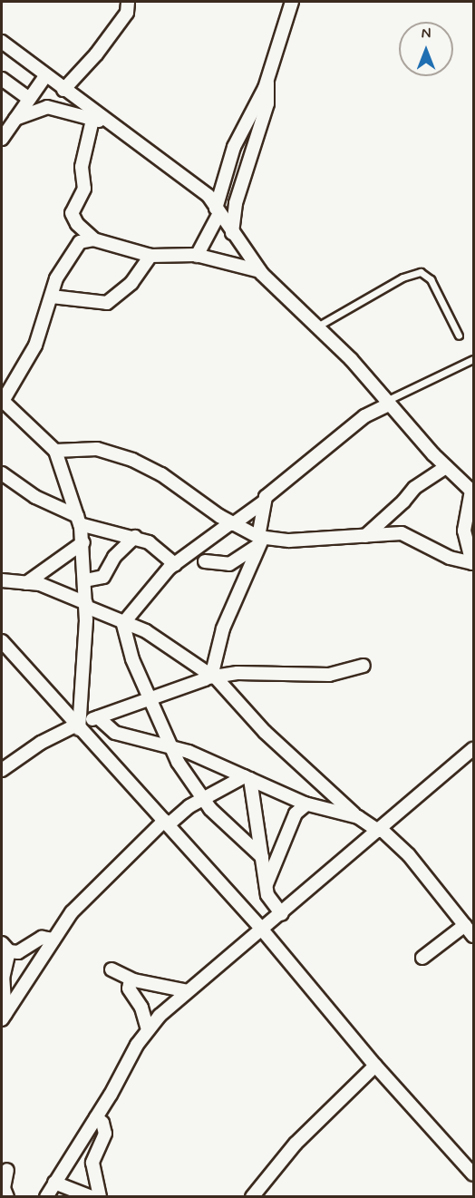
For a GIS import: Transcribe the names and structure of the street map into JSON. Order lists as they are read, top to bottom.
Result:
{
  "north": "top"
}
